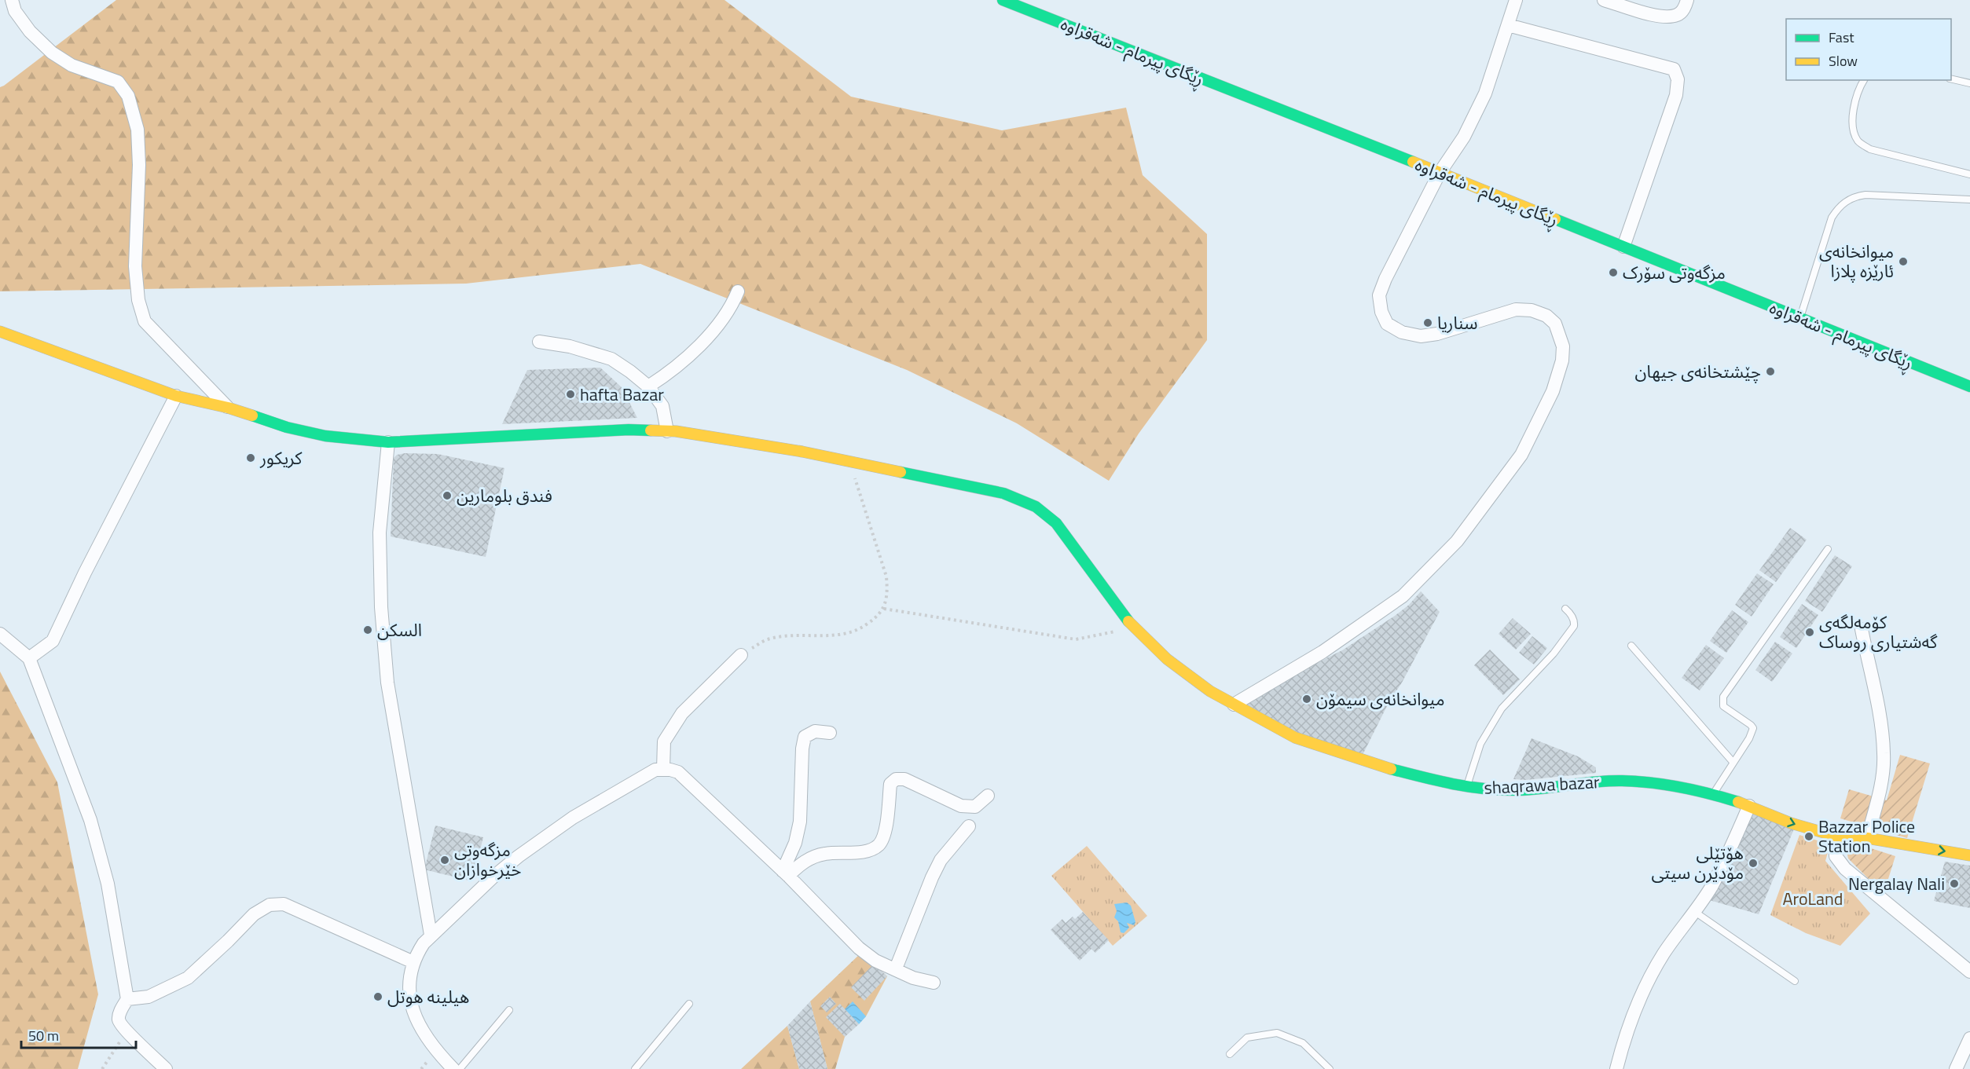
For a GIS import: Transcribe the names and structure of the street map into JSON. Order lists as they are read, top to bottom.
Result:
{
  "streets": {
    "street": ["ڕێگای پیرمام - شەقراوە", "shaqrawa bazar"]
  },
  "parks": ["AroLand"],
  "places": [
    "میوانخانەی ئارێزە پلازا",
    "مزگەوتی سۆرک",
    "سناريا",
    "چێشتخانەی جیهان",
    "hafta Bazar",
    "کریکور",
    "فندق بلومارين",
    "السكن",
    "کۆمەلگەی گەشتیاری روساک",
    "میوانخانەی سیمۆن",
    "Bazzar Police Station",
    "مزگەوتی خێرخوازان",
    "هۆتێلی مۆدێرن سیتی",
    "Nergalay Nali",
    "هيلينه هوتل"
  ],
  "legend": ["Fast", "Slow"],
  "scale_bar": "50 m"
}
